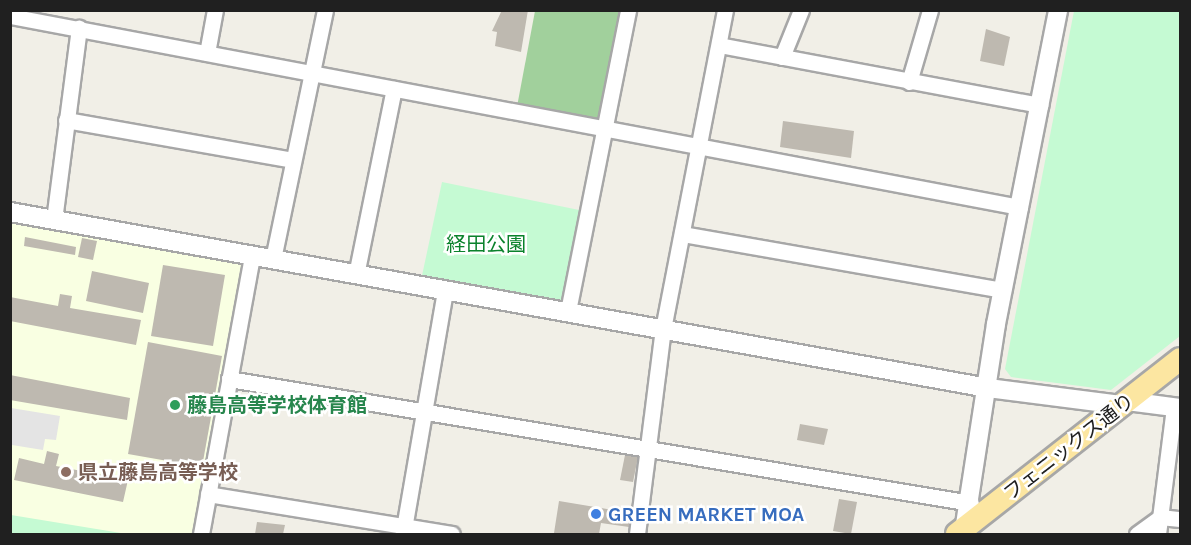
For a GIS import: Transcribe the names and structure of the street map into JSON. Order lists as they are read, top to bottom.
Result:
{
  "streets": {
    "main road": ["フェニックス通り"]
  },
  "parks": ["経田公園"],
  "places": ["藤島高等学校体育館", "県立藤島高等学校", "GREEN MARKET MOA"]
}
